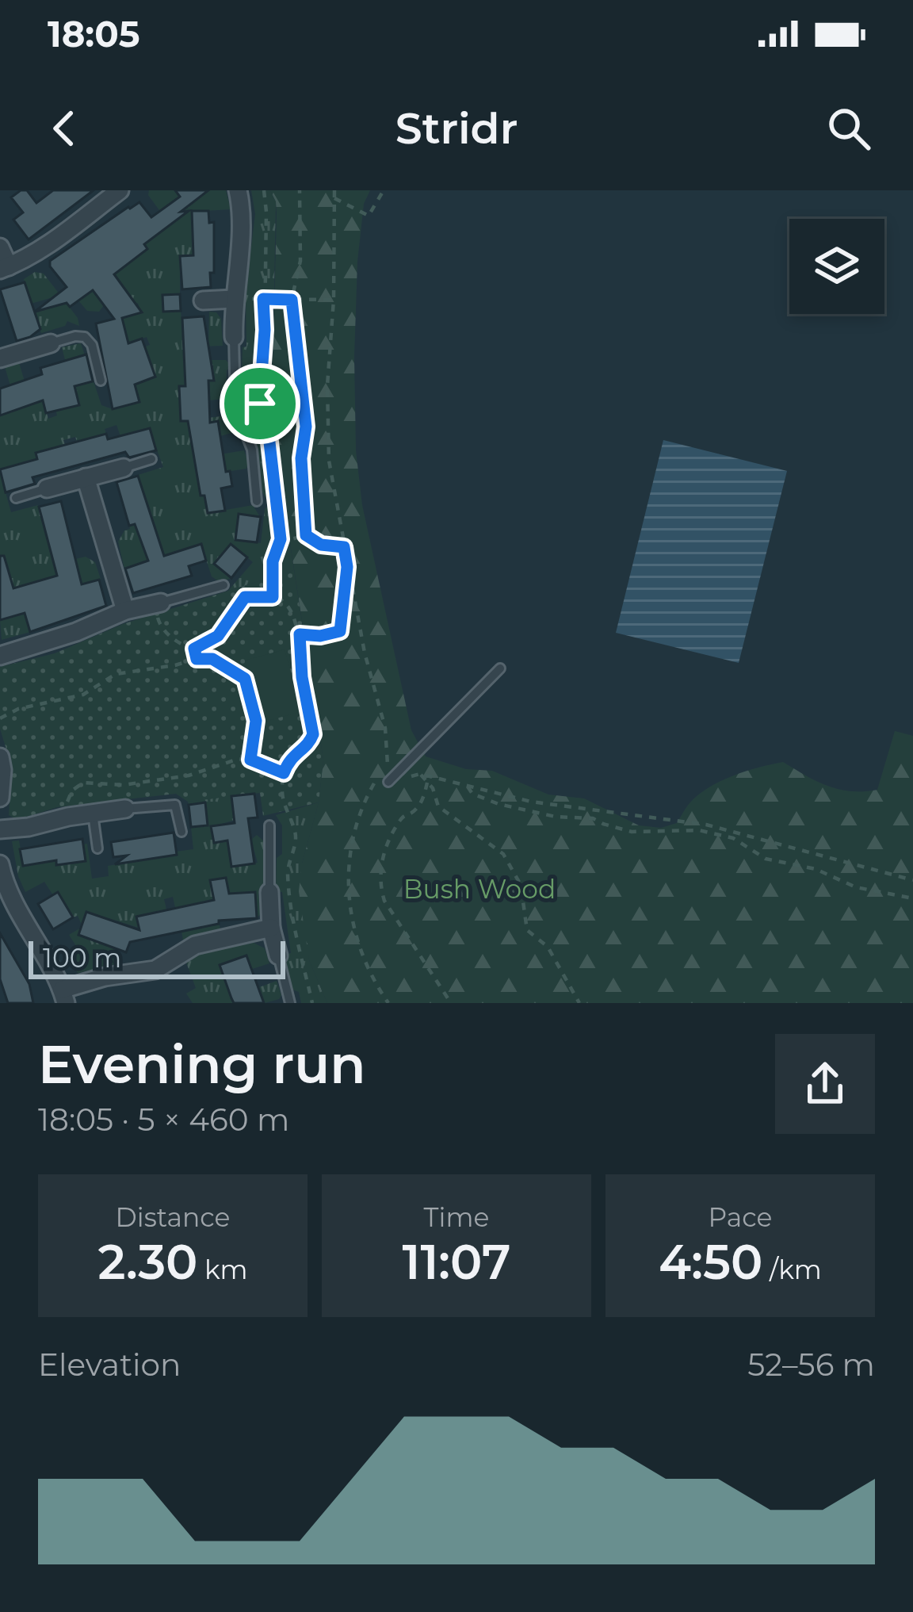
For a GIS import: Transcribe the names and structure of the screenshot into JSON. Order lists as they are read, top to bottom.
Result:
{
  "parks": ["Bush Wood"],
  "scale_bar": "100 m",
  "page": {
    "status": "18:05",
    "header": "Stridr",
    "scale": "100 m",
    "heading": ["Evening run", "18:05 · 5 × 460 m"],
    "stats": [
      ["Distance", "2.30 km"],
      ["Time", "11:07"],
      ["Pace", "4:50 /km"]
    ],
    "chart": ["Elevation", "52–56 m"]
  }
}
